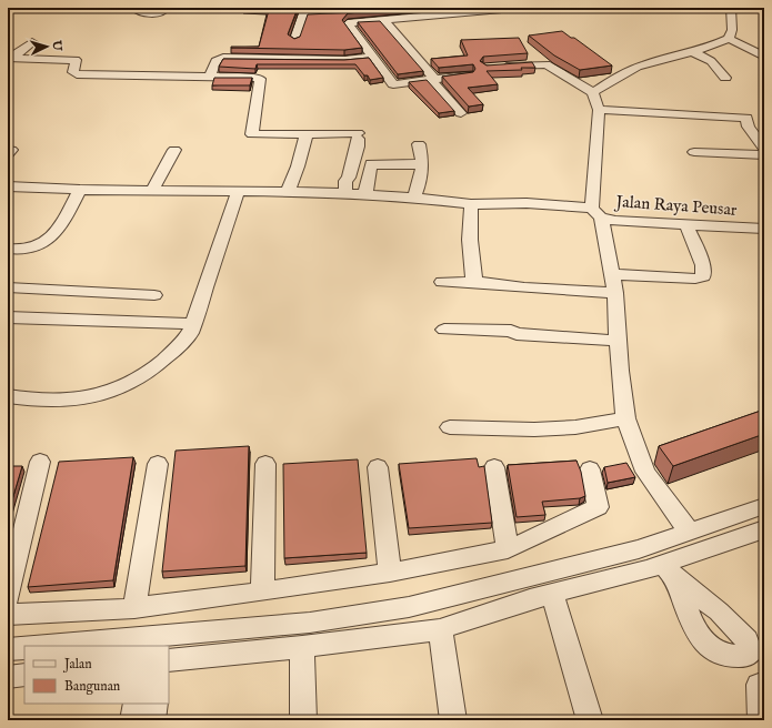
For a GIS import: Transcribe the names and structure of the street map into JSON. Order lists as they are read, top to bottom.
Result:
{
  "streets": {
    "street": ["Jalan Raya Peusar"]
  },
  "legend": ["Jalan", "Bangunan"],
  "north": "right"
}
